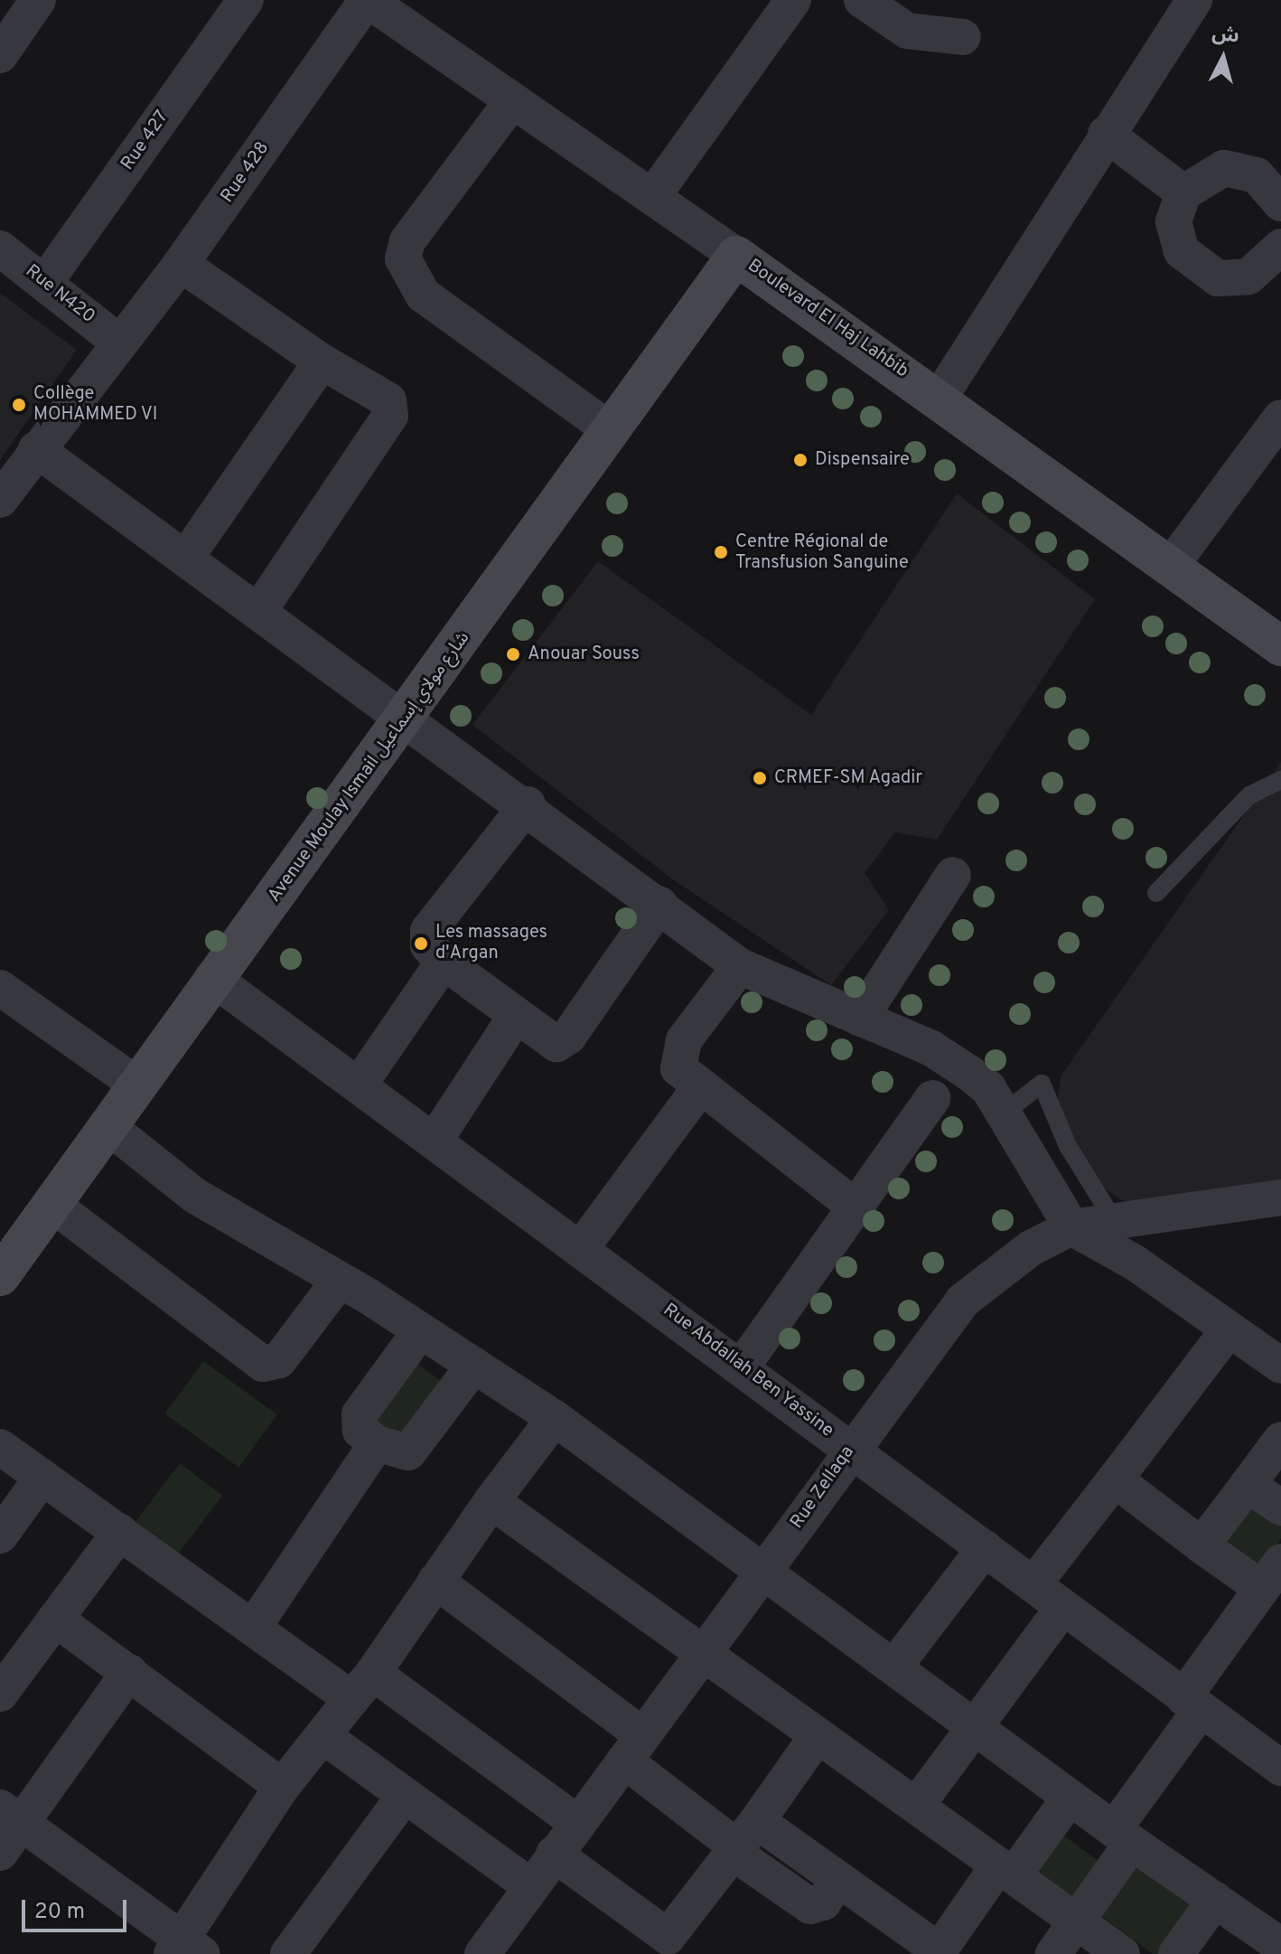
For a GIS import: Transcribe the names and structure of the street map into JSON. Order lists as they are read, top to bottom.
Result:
{
  "streets": {
    "street": [
      "Rue 427",
      "Rue 428",
      "Rue N420",
      "Boulevard El Haj Lahbib",
      "Avenue Moulay Ismail شارع مولاي إسماعيل",
      "Rue Abdallah Ben Yassine",
      "Rue Zellaqa"
    ]
  },
  "crossings": [
    ["Rue 427", "Rue N420"],
    ["Rue 428", "Rue N420"],
    ["Rue 428", "Boulevard El Haj Lahbib"],
    ["Boulevard El Haj Lahbib", "Avenue Moulay Ismail شارع مولاي إسماعيل"],
    ["Avenue Moulay Ismail شارع مولاي إسماعيل", "Rue Abdallah Ben Yassine"],
    ["Rue Abdallah Ben Yassine", "Rue Zellaqa"]
  ],
  "places": [
    "Collège MOHAMMED VI",
    "Dispensaire",
    "Centre Régional de Transfusion Sanguine",
    "Anouar Souss",
    "CRMEF-SM Agadir",
    "Les massages d'Argan"
  ],
  "scale_bar": "20 m",
  "north": "top"
}
